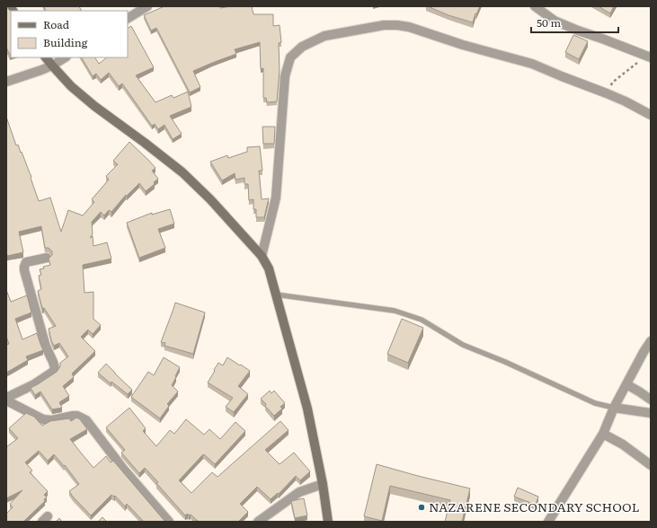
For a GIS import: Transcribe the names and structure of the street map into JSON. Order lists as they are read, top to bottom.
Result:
{
  "places": ["NAZARENE SECONDARY SCHOOL"],
  "legend": ["Road", "Building"],
  "scale_bar": "50 m"
}
